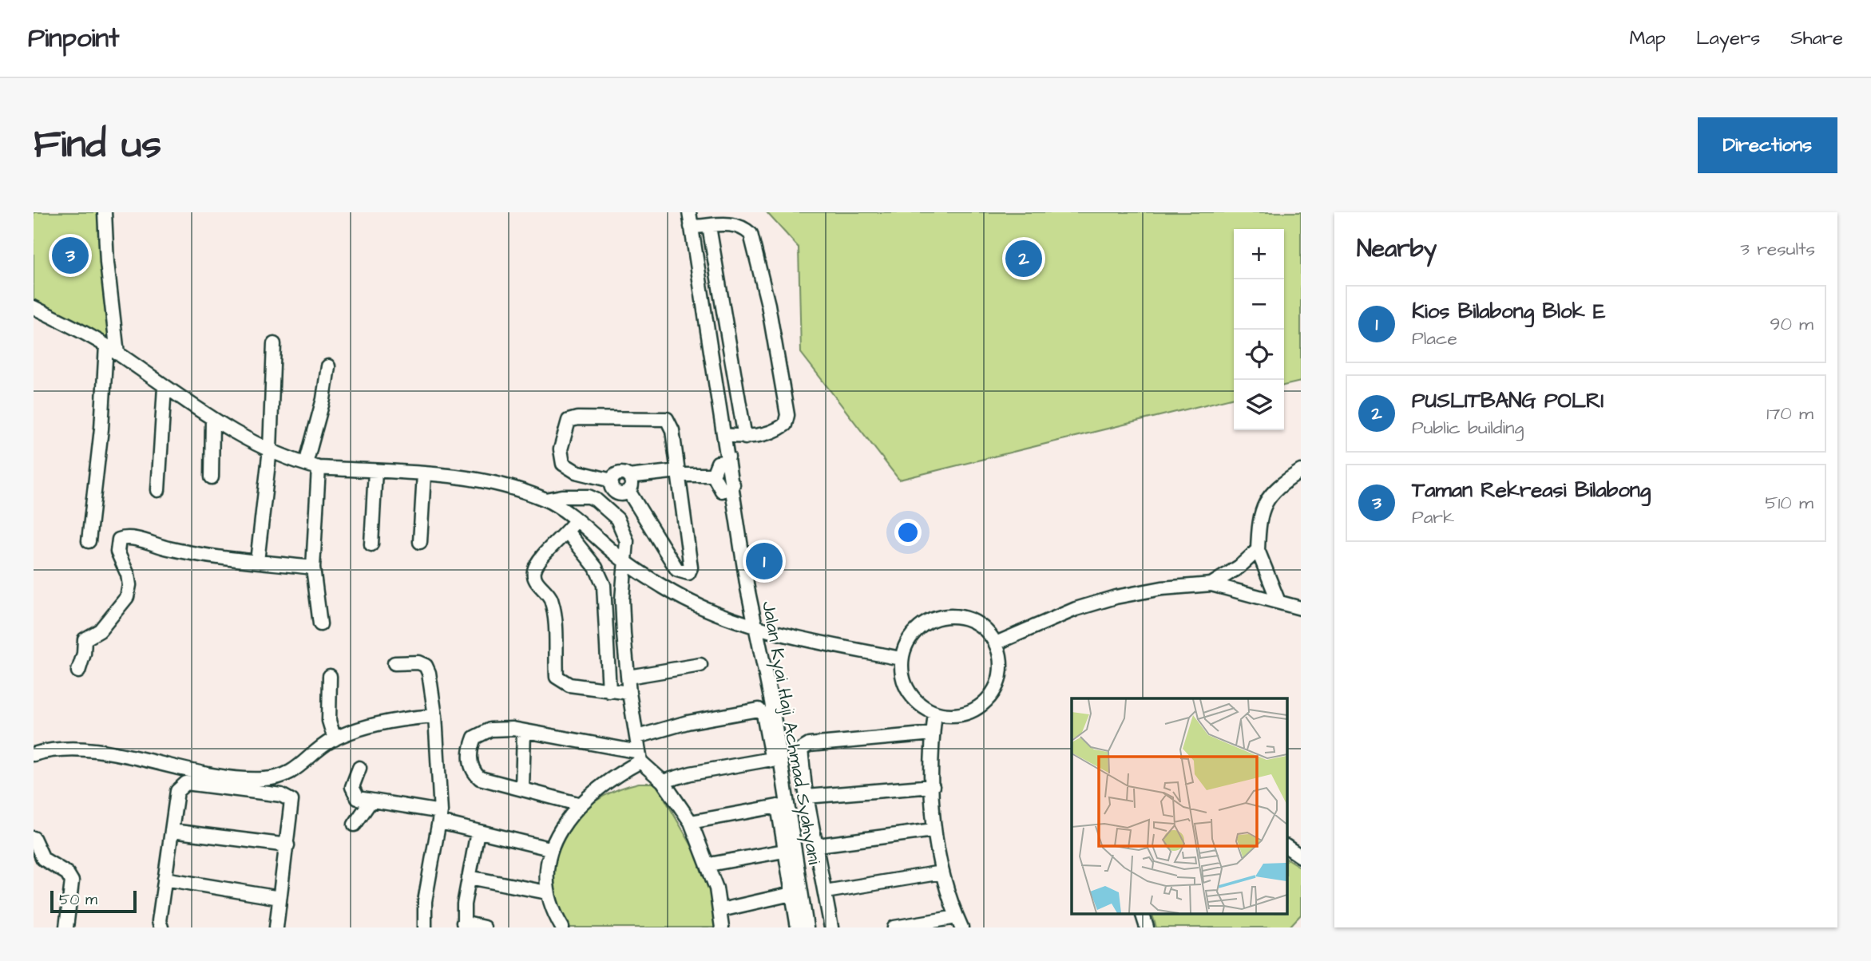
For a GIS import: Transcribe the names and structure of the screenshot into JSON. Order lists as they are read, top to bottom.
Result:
{
  "streets": {
    "street": ["Jalan Kyai Haji Achmad Syahyani"]
  },
  "scale_bar": "50 m",
  "page": {
    "header": "Pinpoint",
    "nav": ["Map", "Layers", "Share"],
    "buttons": "Directions",
    "title": "Find us",
    "heading": ["Nearby", "3 results"],
    "map_buttons": ["+", "−"],
    "pins": ["3", "2", "1"],
    "list": [
      {
        "mark": "1",
        "name": "Kios Bilabong Blok E",
        "note": "Place",
        "value": "90 m"
      },
      {
        "mark": "2",
        "name": "PUSLITBANG POLRI",
        "note": "Public building",
        "value": "170 m"
      },
      {
        "mark": "3",
        "name": "Taman Rekreasi Bilabong",
        "note": "Park",
        "value": "510 m"
      }
    ],
    "scale": "50 m"
  }
}
